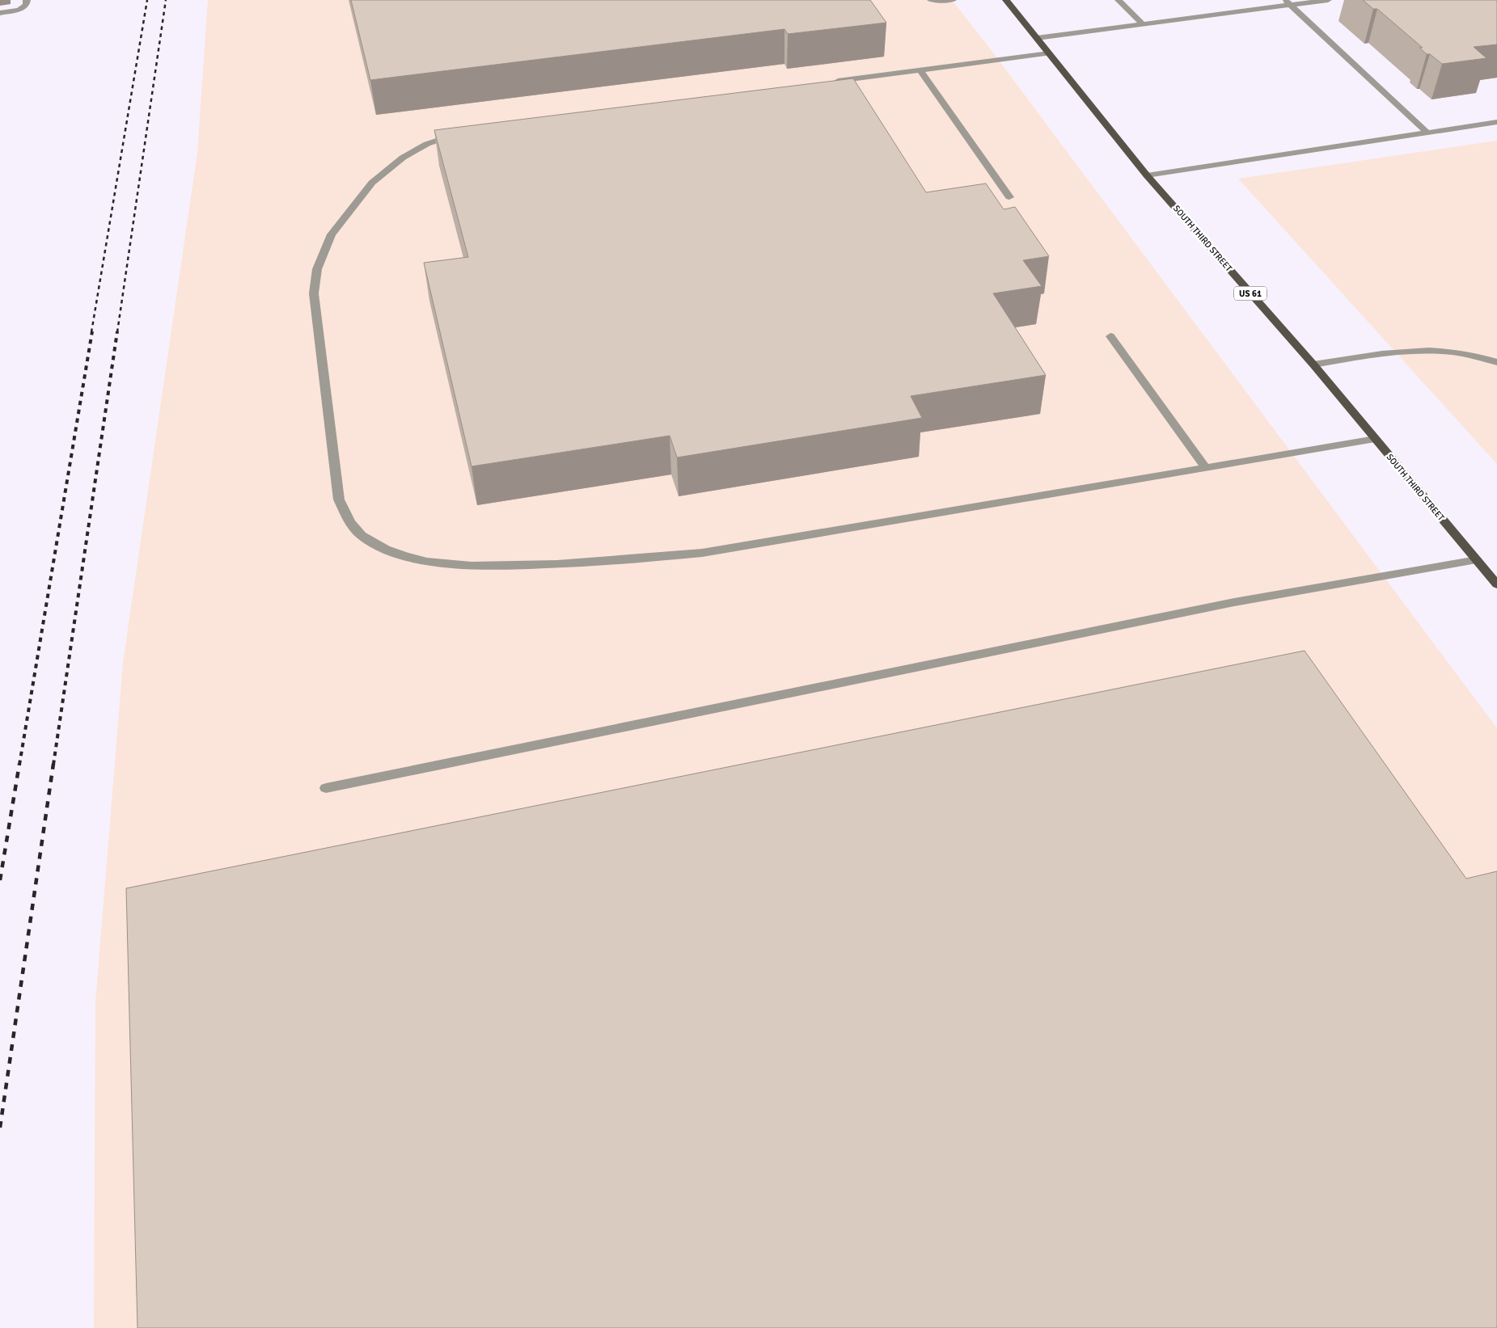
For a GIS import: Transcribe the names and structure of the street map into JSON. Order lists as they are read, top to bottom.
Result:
{
  "streets": {
    "main road": ["SOUTH THIRD STREET", "US 61"]
  }
}
